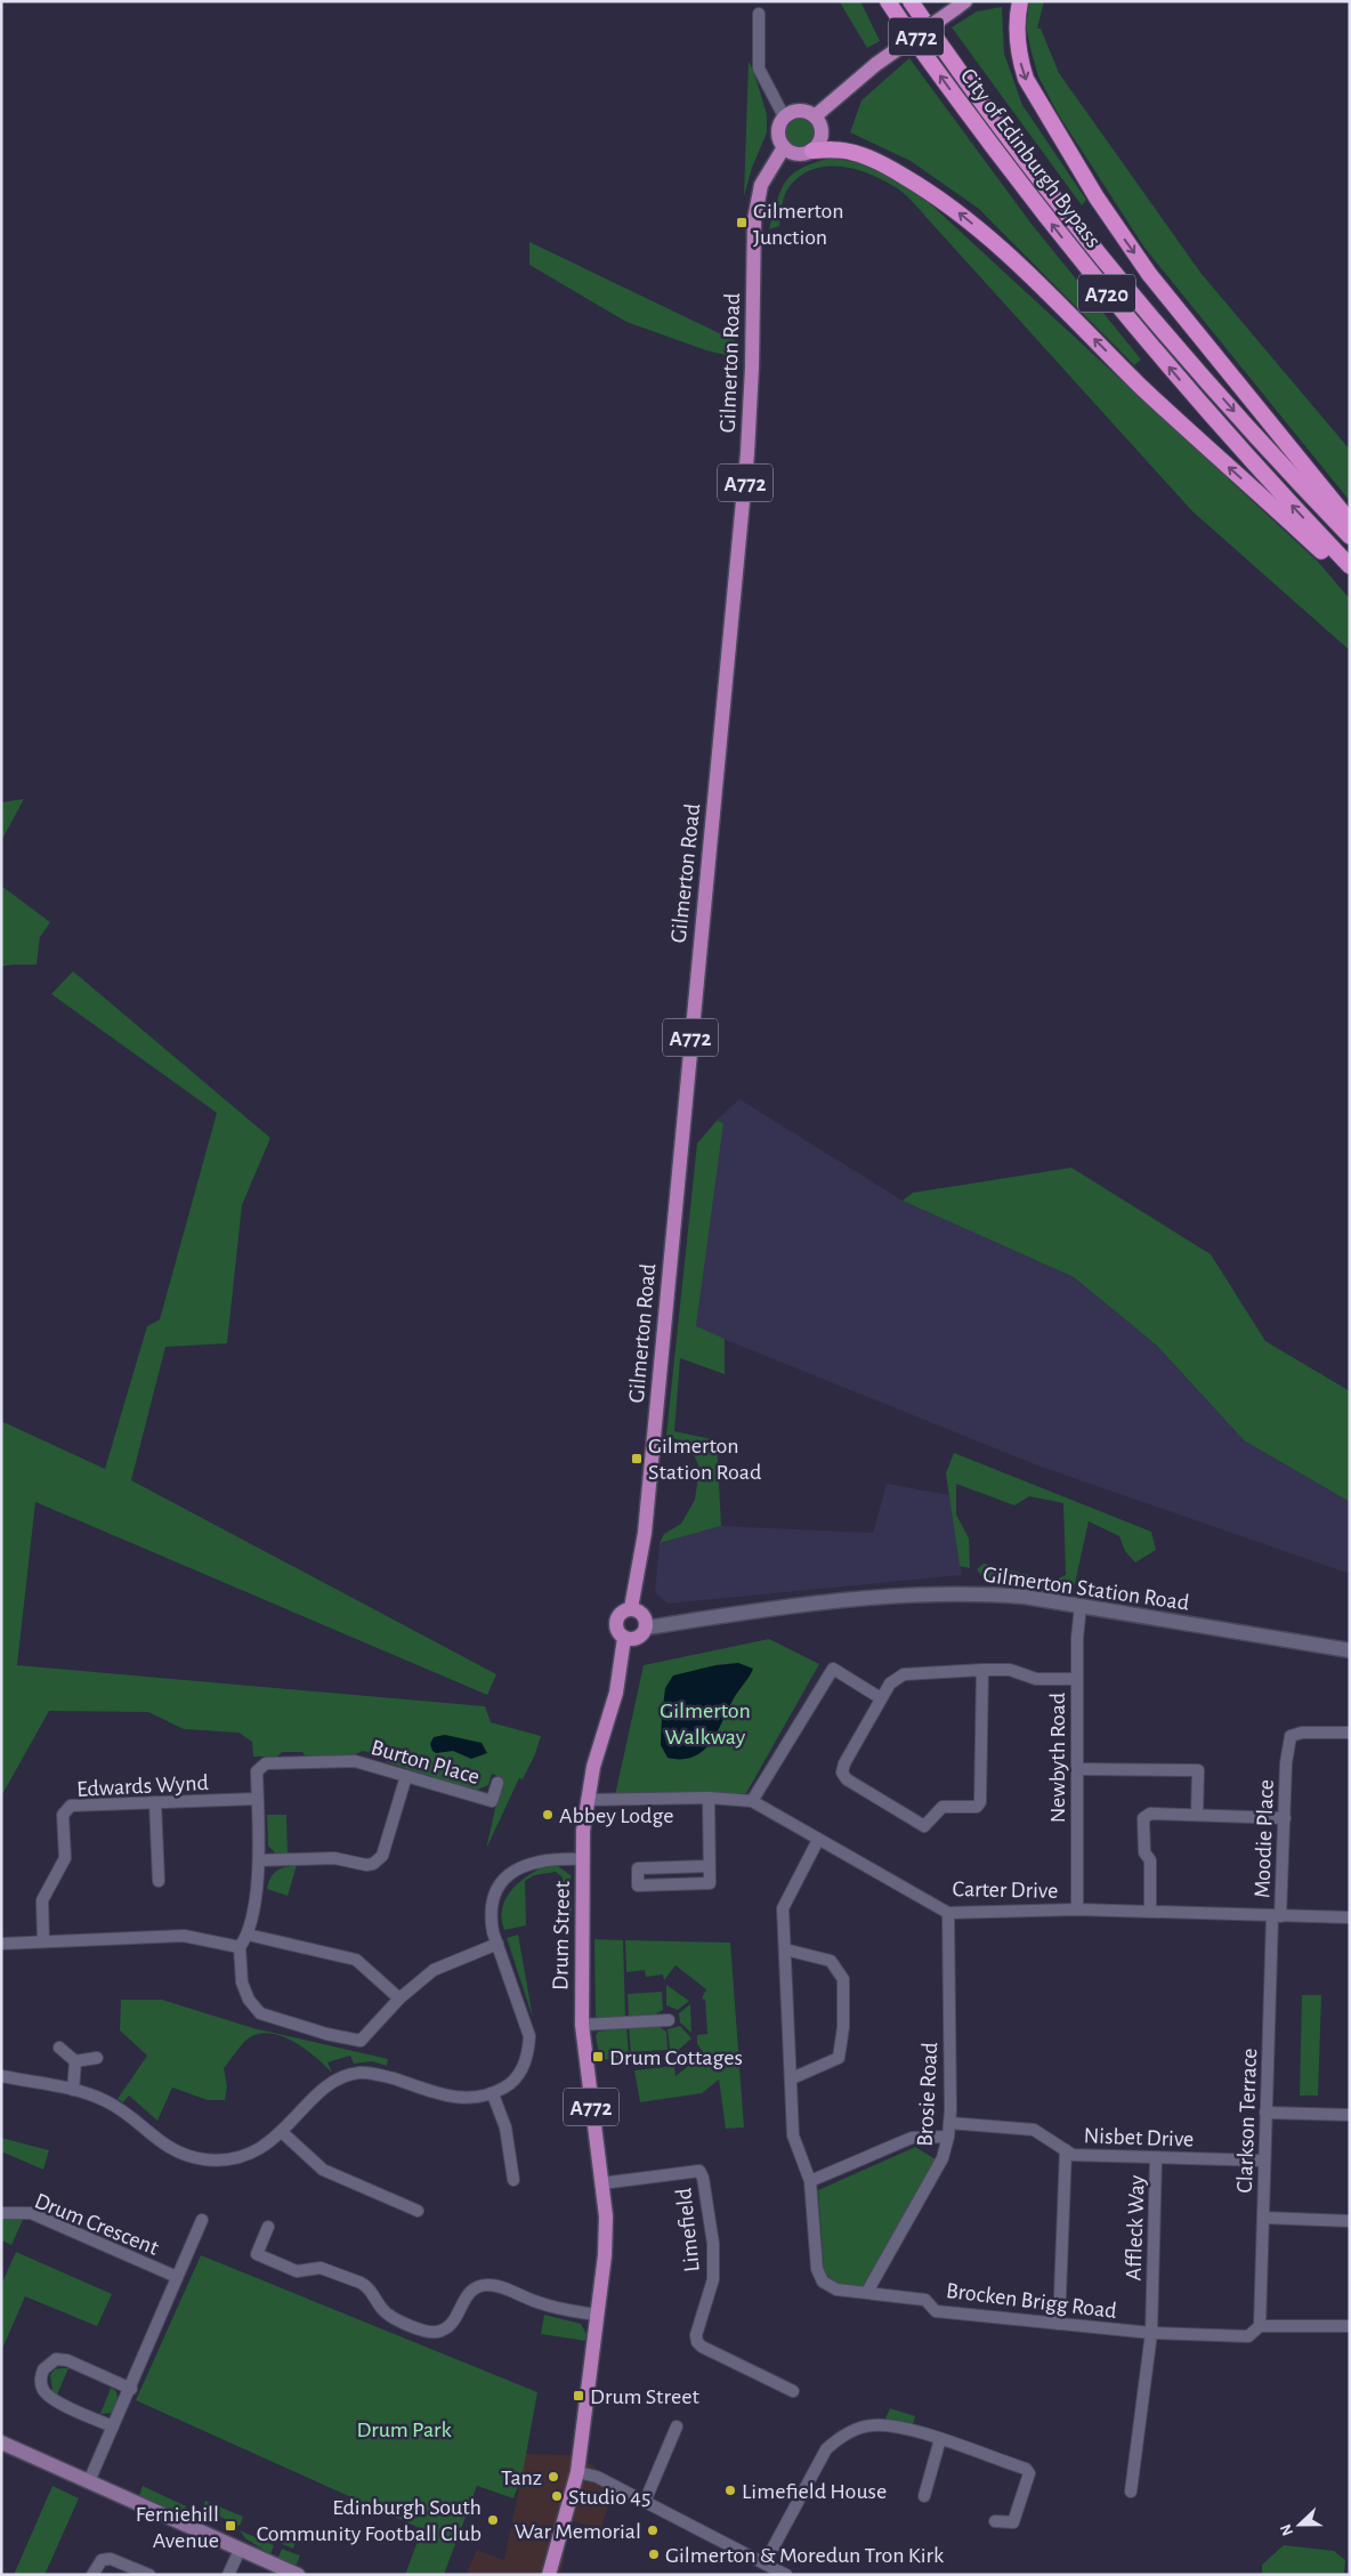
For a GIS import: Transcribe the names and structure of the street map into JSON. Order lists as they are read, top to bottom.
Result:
{
  "streets": {
    "highway": ["City of Edinburgh Bypass", "A720"],
    "main road": ["A772", "Gilmerton Road", "Drum Street"],
    "street": [
      "Gilmerton Station Road",
      "Newbyth Road",
      "Burton Place",
      "Edwards Wynd",
      "Moodie Place",
      "Carter Drive",
      "Brosie Road",
      "Clarkson Terrace",
      "Nisbet Drive",
      "Drum Crescent",
      "Affleck Way",
      "Limefield",
      "Brocken Brigg Road"
    ]
  },
  "crossings": [
    ["A772", "Gilmerton Road"],
    ["A772", "Gilmerton Station Road"],
    ["A772", "Drum Street"],
    ["Gilmerton Road", "Gilmerton Station Road"],
    ["Gilmerton Road", "Drum Street"],
    ["Gilmerton Station Road", "Newbyth Road"],
    ["Gilmerton Station Road", "Drum Street"],
    ["Newbyth Road", "Carter Drive"],
    ["Burton Place", "Edwards Wynd"],
    ["Moodie Place", "Carter Drive"],
    ["Moodie Place", "Clarkson Terrace"],
    ["Carter Drive", "Drum Street"],
    ["Carter Drive", "Brosie Road"],
    ["Carter Drive", "Clarkson Terrace"],
    ["Carter Drive", "Brocken Brigg Road"],
    ["Drum Street", "Limefield"],
    ["Brosie Road", "Nisbet Drive"],
    ["Brosie Road", "Brocken Brigg Road"],
    ["Clarkson Terrace", "Nisbet Drive"],
    ["Clarkson Terrace", "Brocken Brigg Road"],
    ["Nisbet Drive", "Affleck Way"],
    ["Affleck Way", "Brocken Brigg Road"]
  ],
  "parks": ["Gilmerton Walkway", "Drum Park"],
  "places": {
    "transit": [
      "Gilmerton Junction",
      "Gilmerton Station Road",
      "Drum Cottages",
      "Drum Street",
      "Ferniehill Avenue"
    ],
    "other": [
      "Abbey Lodge",
      "Tanz",
      "Limefield House",
      "Studio 45",
      "Edinburgh South Community Football Club",
      "War Memorial",
      "Gilmerton & Moredun Tron Kirk"
    ]
  },
  "north": "left"
}
